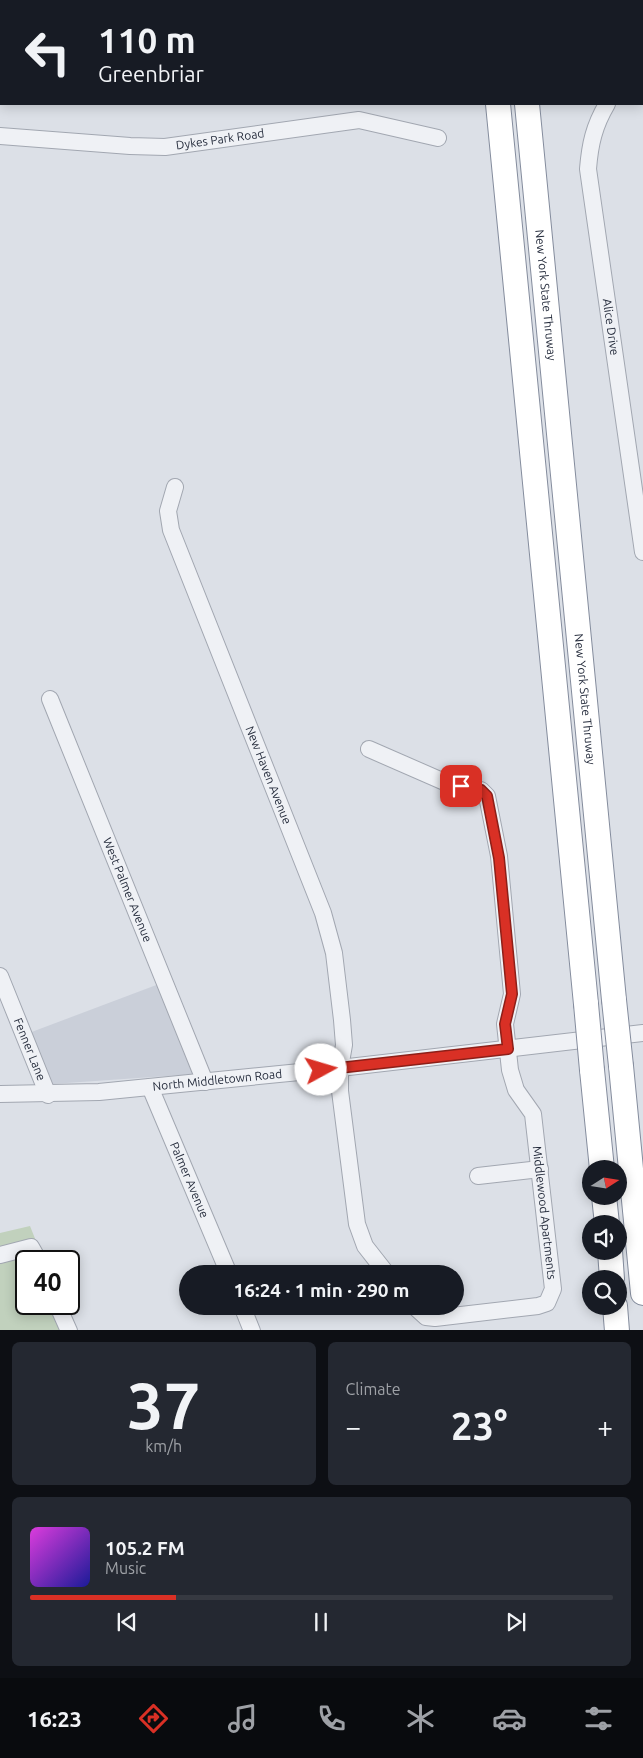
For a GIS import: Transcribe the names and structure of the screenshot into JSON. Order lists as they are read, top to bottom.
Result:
{
  "streets": {
    "highway": ["New York State Thruway"],
    "street": [
      "Dykes Park Road",
      "Alice Drive",
      "New Haven Avenue",
      "West Palmer Avenue",
      "Fenner Lane",
      "North Middletown Road",
      "Palmer Avenue",
      "Middlewood Apartments"
    ]
  },
  "crossings": [
    ["New Haven Avenue", "North Middletown Road"],
    ["West Palmer Avenue", "North Middletown Road"],
    ["Fenner Lane", "North Middletown Road"],
    ["North Middletown Road", "Palmer Avenue"],
    ["North Middletown Road", "Middlewood Apartments"]
  ],
  "north": "right",
  "page": {
    "turn": ["110 m", "Greenbriar"],
    "limit": "40",
    "trip": "16:24 · 1 min · 290 m",
    "tile": [
      ["37", "km/h"],
      "Climate"
    ],
    "heat": ["−", "23°", "+"],
    "song": ["105.2 FM", "Music"],
    "tabs": "16:23"
  }
}
